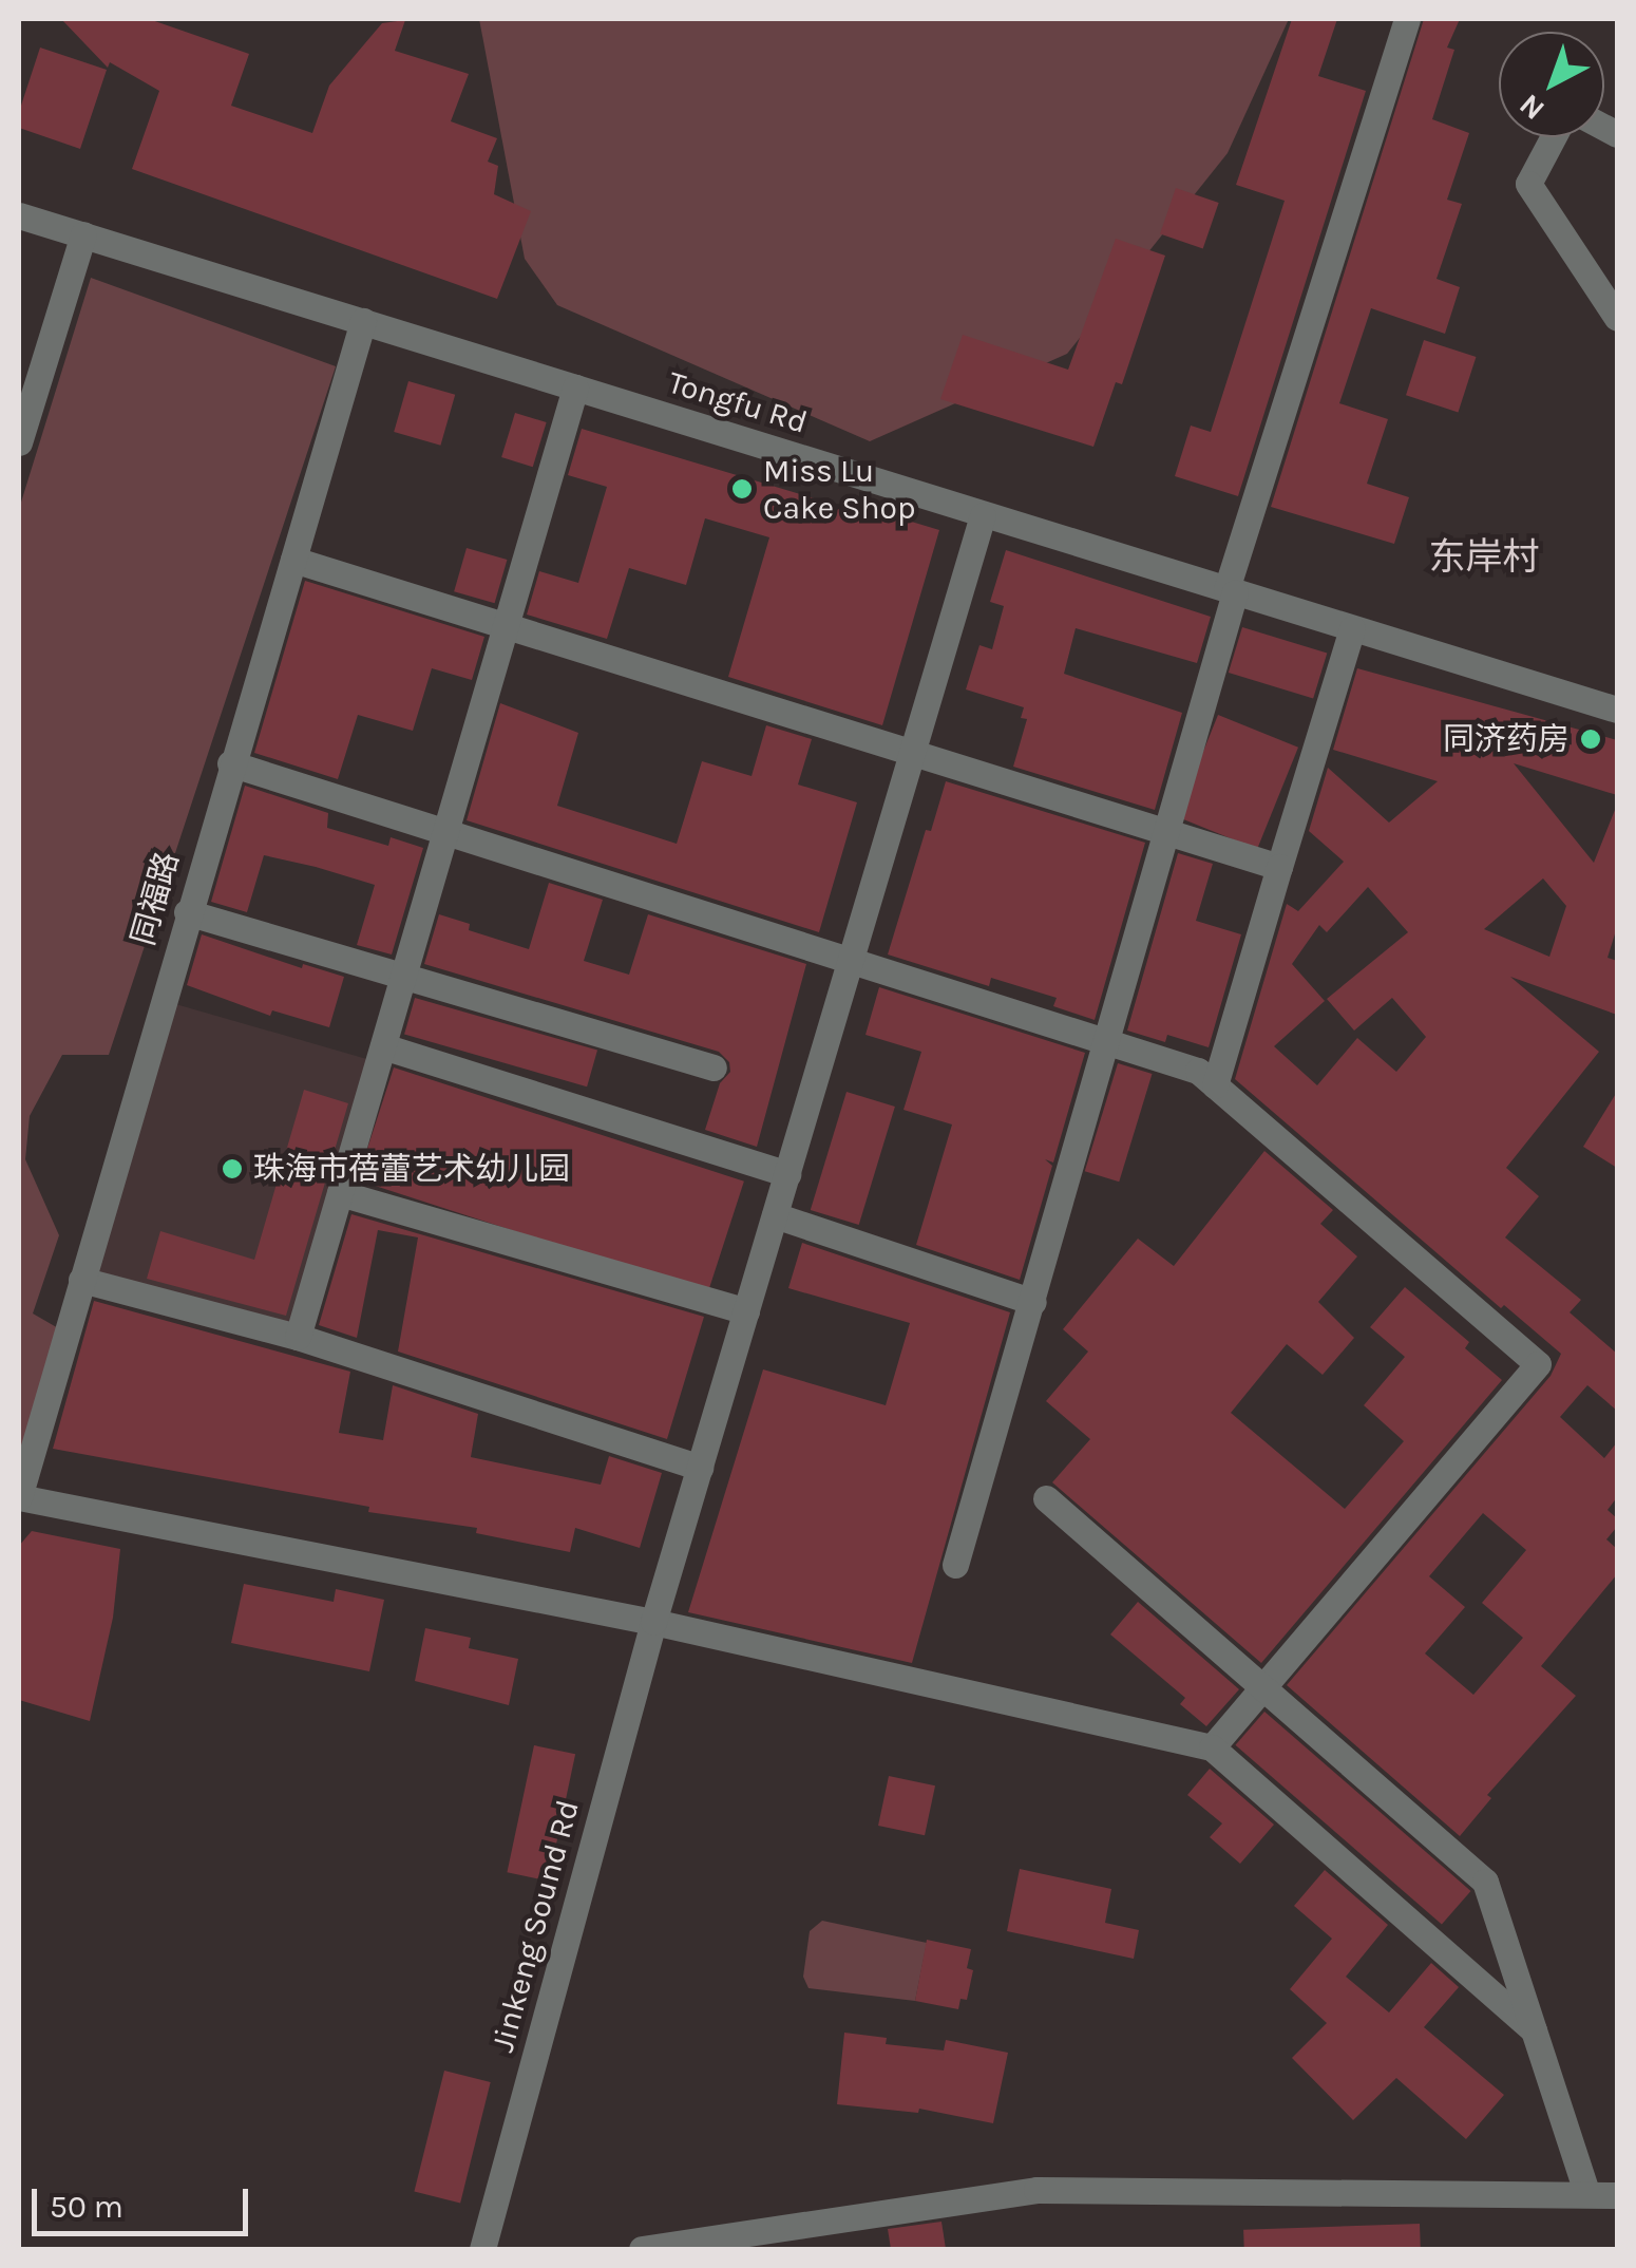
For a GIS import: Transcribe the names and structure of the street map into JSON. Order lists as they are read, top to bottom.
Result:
{
  "streets": {
    "street": ["Tongfu Rd", "同福路", "Jinkeng Sound Rd"]
  },
  "crossings": [
    ["Tongfu Rd", "同福路"]
  ],
  "districts": ["东岸村"],
  "places": ["Miss Lu Cake Shop", "同济药房", "珠海市蓓蕾艺术幼儿园"],
  "scale_bar": "50 m",
  "north": "bottom left"
}
